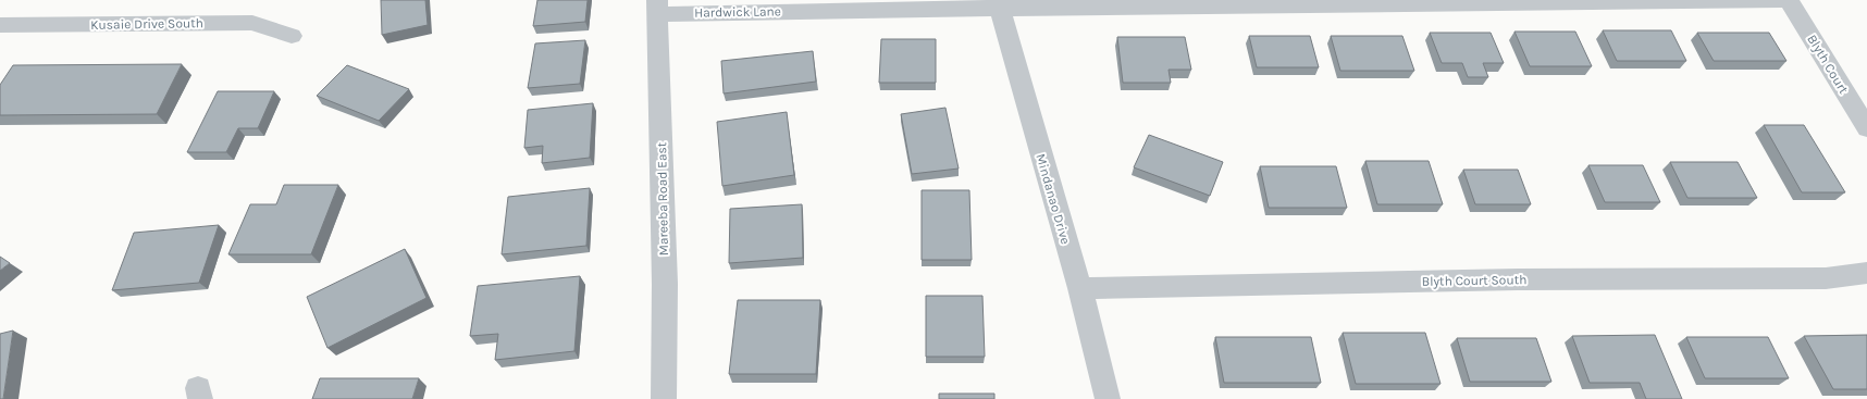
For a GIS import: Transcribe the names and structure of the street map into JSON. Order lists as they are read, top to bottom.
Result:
{
  "streets": {
    "street": [
      "Hardwick Lane",
      "Kusaie Drive South",
      "Blyth Court",
      "Mareeba Road East",
      "Mindanao Drive",
      "Blyth Court South"
    ]
  },
  "crossings": [
    ["Hardwick Lane", "Mareeba Road East"],
    ["Hardwick Lane", "Mindanao Drive"],
    ["Mindanao Drive", "Blyth Court South"]
  ]
}
